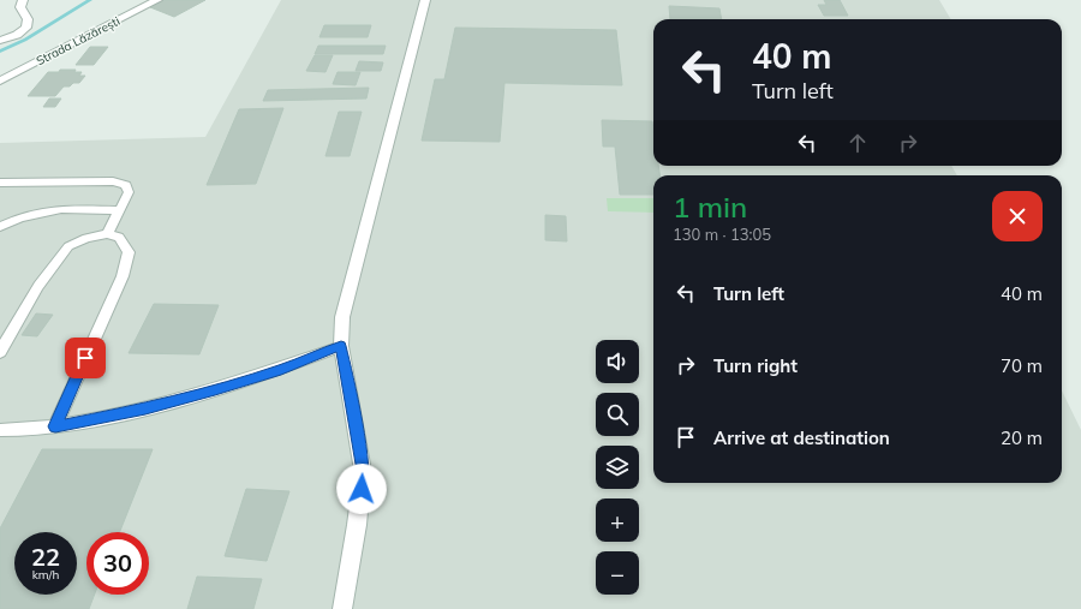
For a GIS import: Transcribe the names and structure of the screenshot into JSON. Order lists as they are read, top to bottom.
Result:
{
  "streets": {
    "street": ["Strada Lăzărești"]
  },
  "page": {
    "turn": ["40 m", "Turn left"],
    "heading": ["1 min", "130 m · 13:05"],
    "list": [
      {
        "name": "Turn left",
        "value": "40 m"
      },
      {
        "name": "Turn right",
        "value": "70 m"
      },
      {
        "name": "Arrive at destination",
        "value": "20 m"
      }
    ],
    "map_buttons": ["+", "−"],
    "speed": "22 km/h",
    "limit": "30"
  }
}
